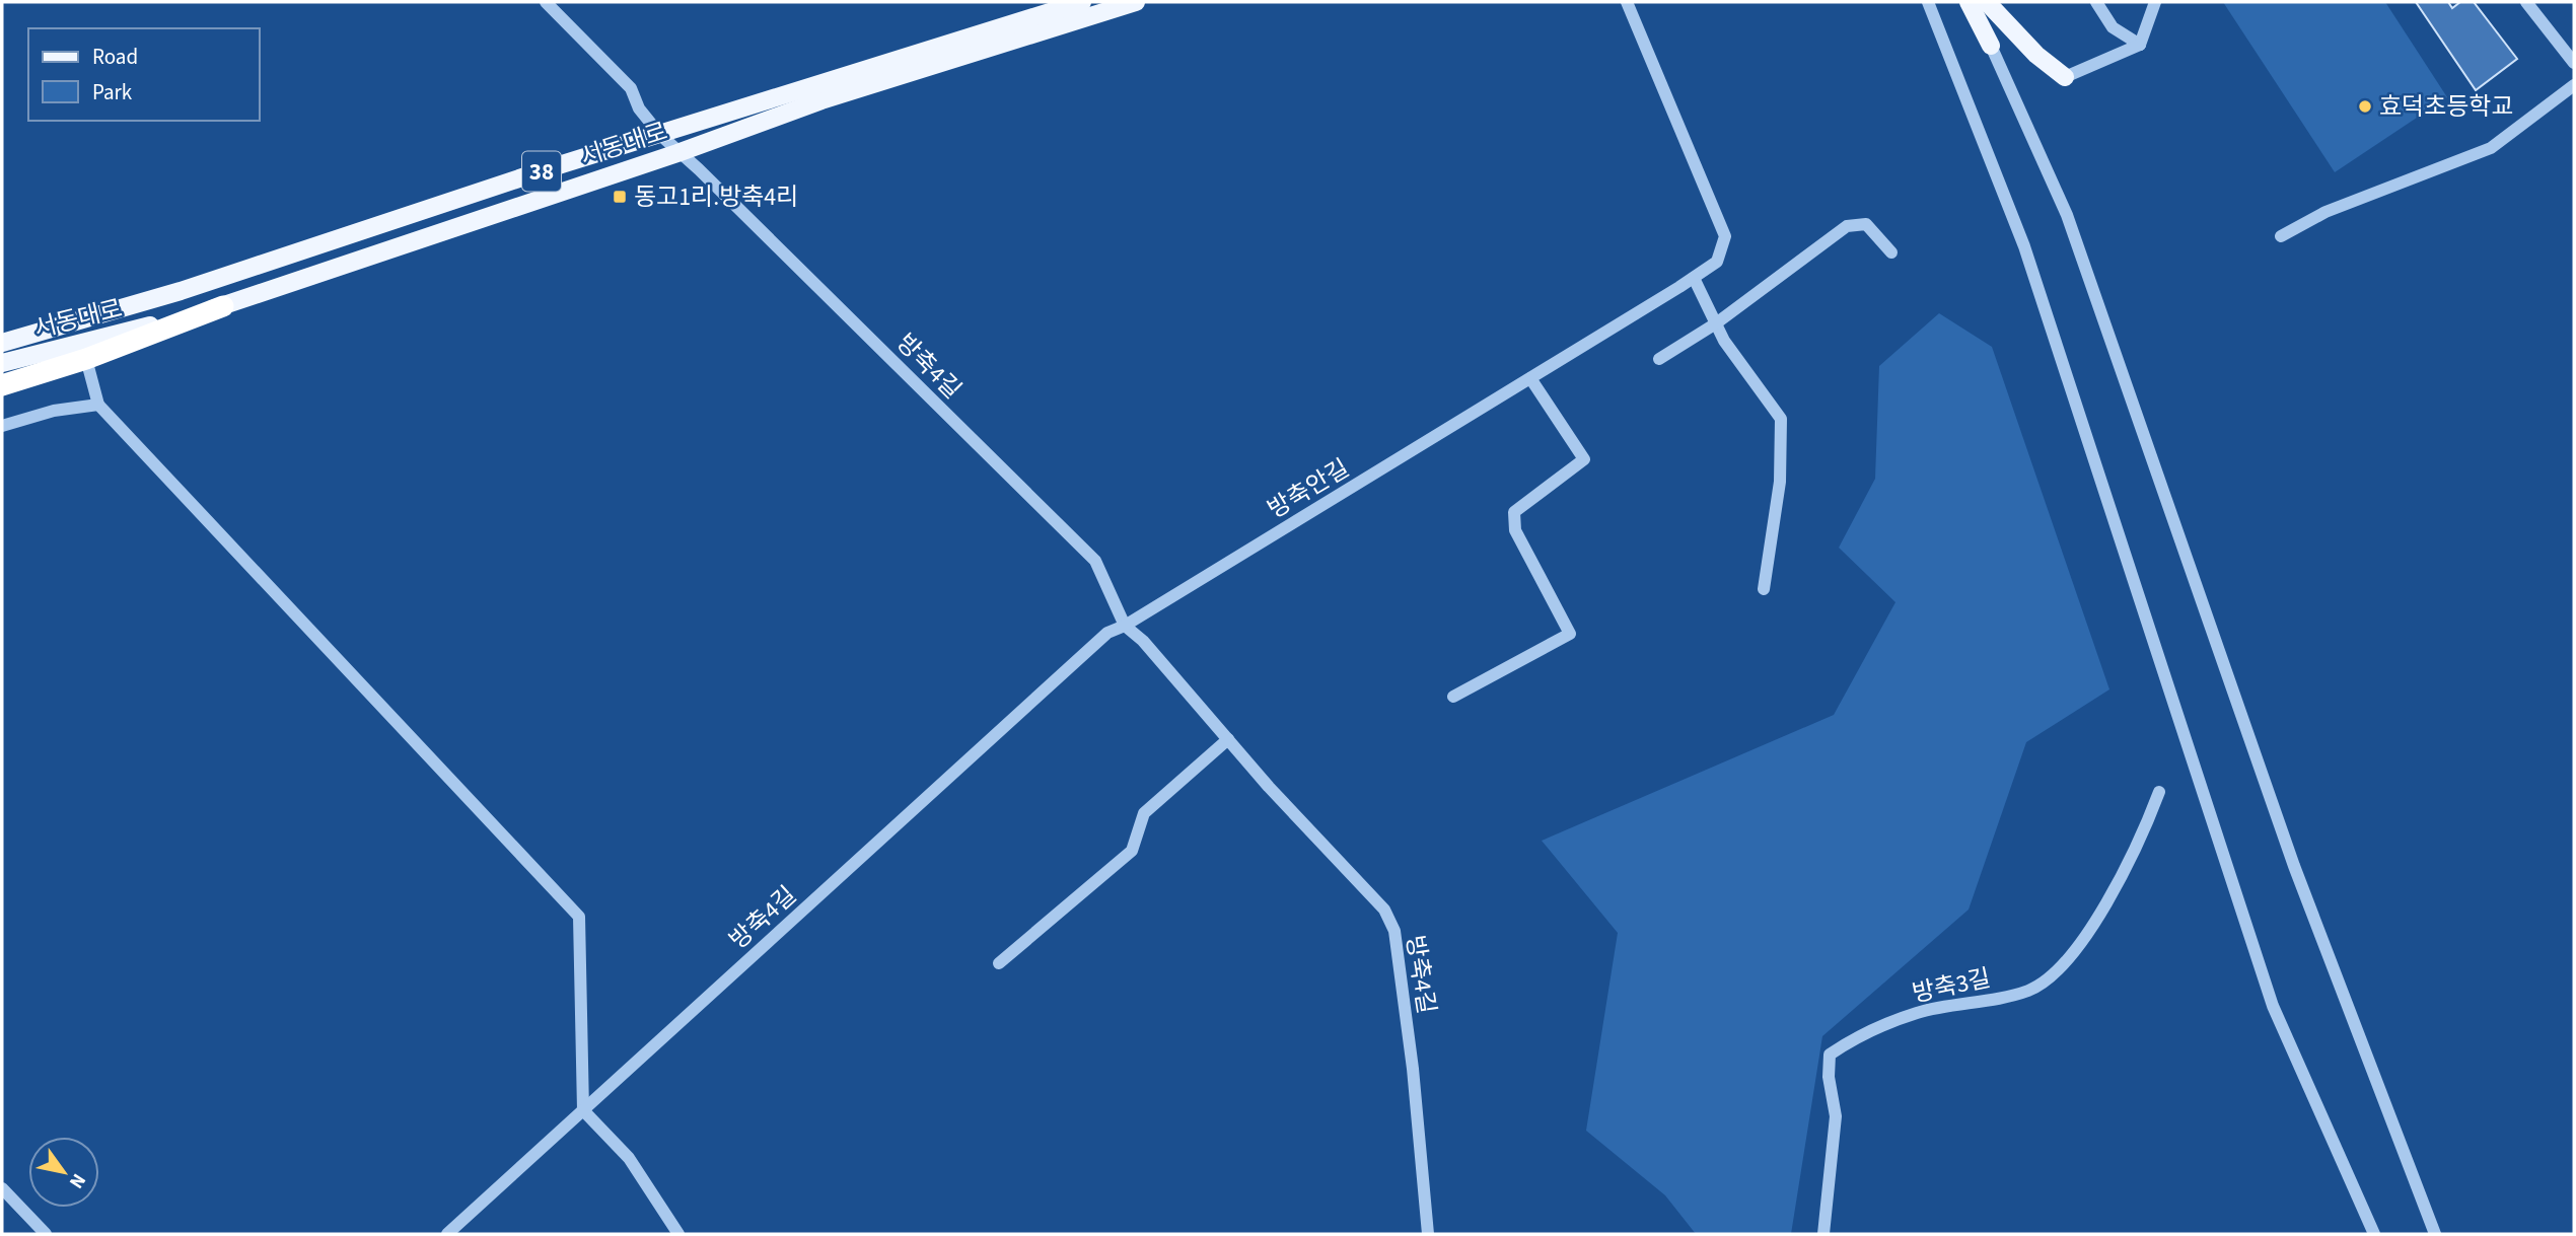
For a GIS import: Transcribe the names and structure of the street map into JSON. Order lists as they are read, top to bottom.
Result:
{
  "streets": {
    "main road": ["서동대로", "38"],
    "street": ["방축4길", "방축안길", "방축3길"]
  },
  "crossings": [
    ["서동대로", "방축4길"],
    ["방축4길", "방축안길"]
  ],
  "places": {
    "other": ["효덕초등학교"],
    "transit": ["동고1리.방축4리"]
  },
  "legend": ["Road", "Park"],
  "north": "bottom right"
}
